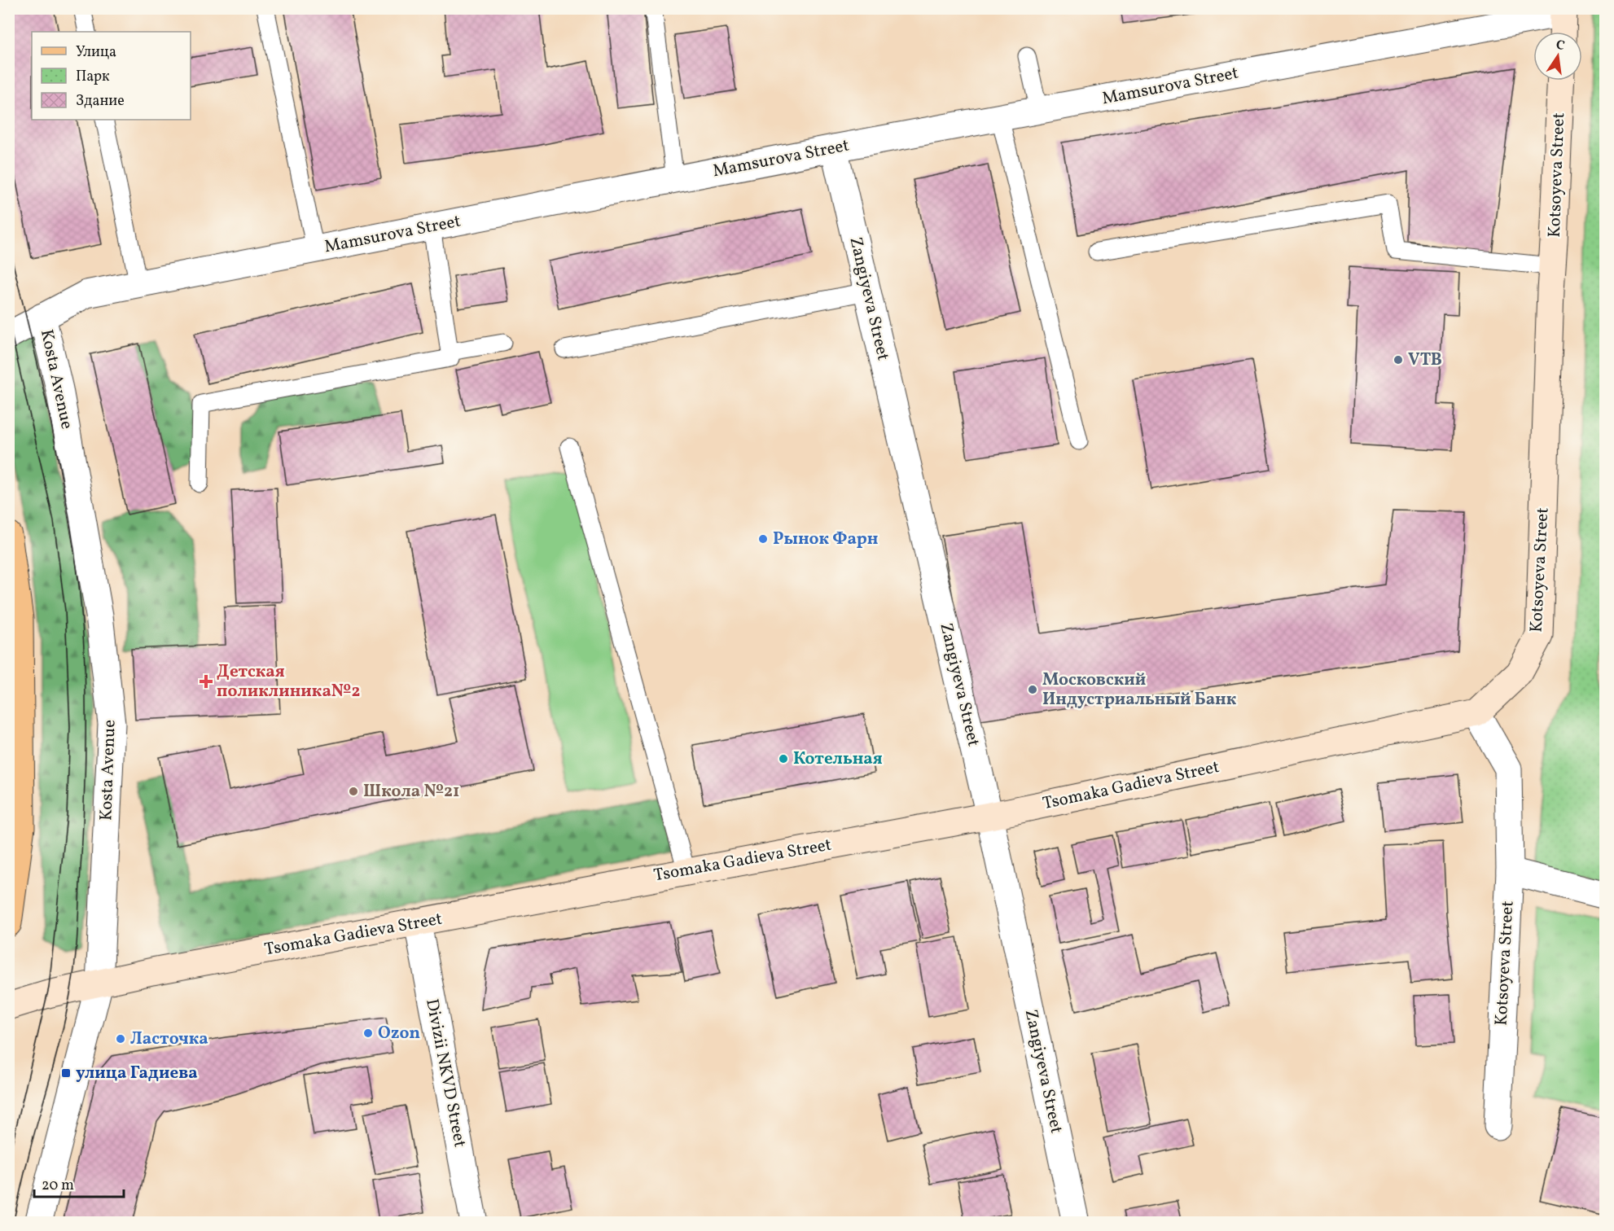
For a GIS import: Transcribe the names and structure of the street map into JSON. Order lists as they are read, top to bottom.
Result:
{
  "streets": {
    "main road": ["Kotsoyeva Street", "Tsomaka Gadieva Street"],
    "street": [
      "Mamsurova Street",
      "Zangiyeva Street",
      "Kosta Avenue",
      "Divizii NKVD Street"
    ]
  },
  "crossings": [
    ["Mamsurova Street", "Zangiyeva Street"],
    ["Mamsurova Street", "Kosta Avenue"],
    ["Kotsoyeva Street", "Tsomaka Gadieva Street"],
    ["Zangiyeva Street", "Tsomaka Gadieva Street"],
    ["Kosta Avenue", "Tsomaka Gadieva Street"],
    ["Tsomaka Gadieva Street", "Divizii NKVD Street"]
  ],
  "places": {
    "other": [
      "VTB",
      "Рынок Фарн",
      "Московский Индустриальный Банк",
      "Котельная",
      "Школа №21",
      "Ozon",
      "Ласточка"
    ],
    "health": ["Детская поликлиника№2"],
    "transit": ["улица Гадиева"]
  },
  "legend": ["Улица", "Парк", "Здание"],
  "scale_bar": "20 m",
  "north": "top"
}
